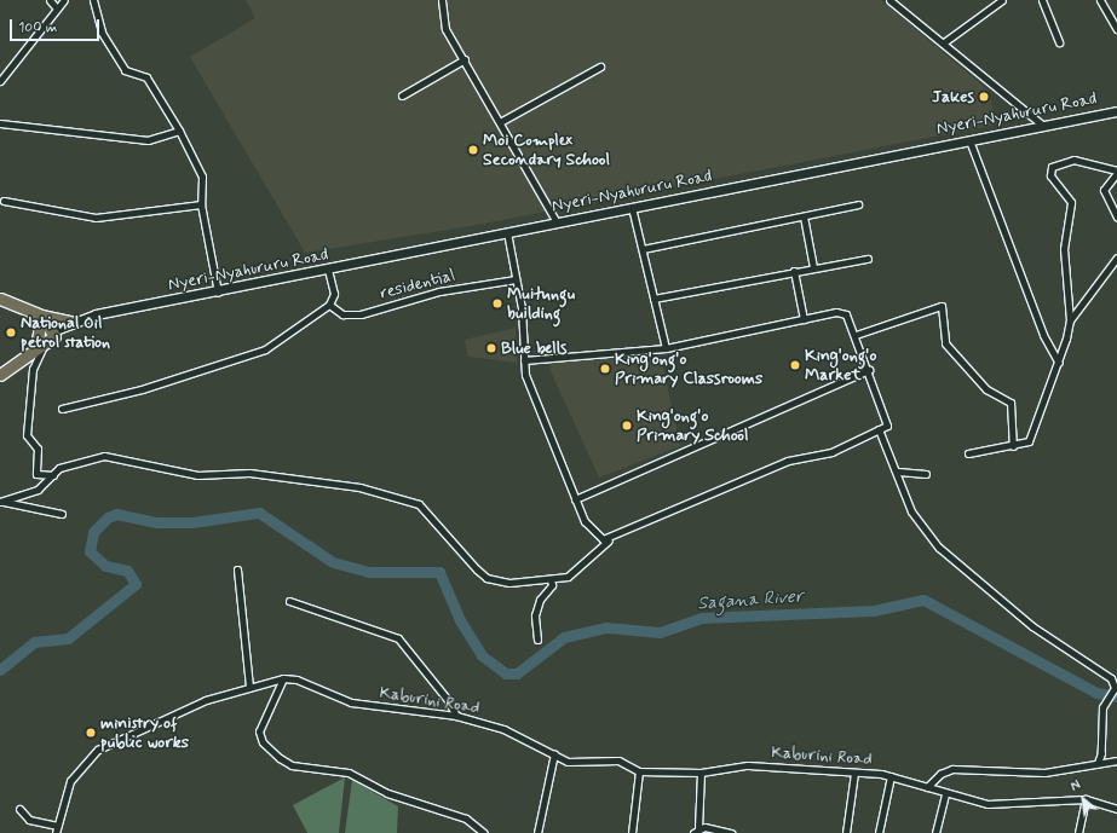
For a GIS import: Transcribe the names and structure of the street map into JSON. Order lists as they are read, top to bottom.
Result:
{
  "streets": {
    "main road": ["Nyeri-Nyahururu Road"],
    "street": ["residential", "Kaburini Road"]
  },
  "water": ["Sagana River"],
  "places": [
    "Jakes",
    "Moi Complex Secondary School",
    "Muitungu building",
    "National Oil petrol station",
    "Blue bells",
    "King'ong'o Market",
    "King'ong'o Primary Classrooms",
    "King'ong'o Primary School",
    "ministry of public works"
  ],
  "scale_bar": "100 m",
  "north": "top left"
}
